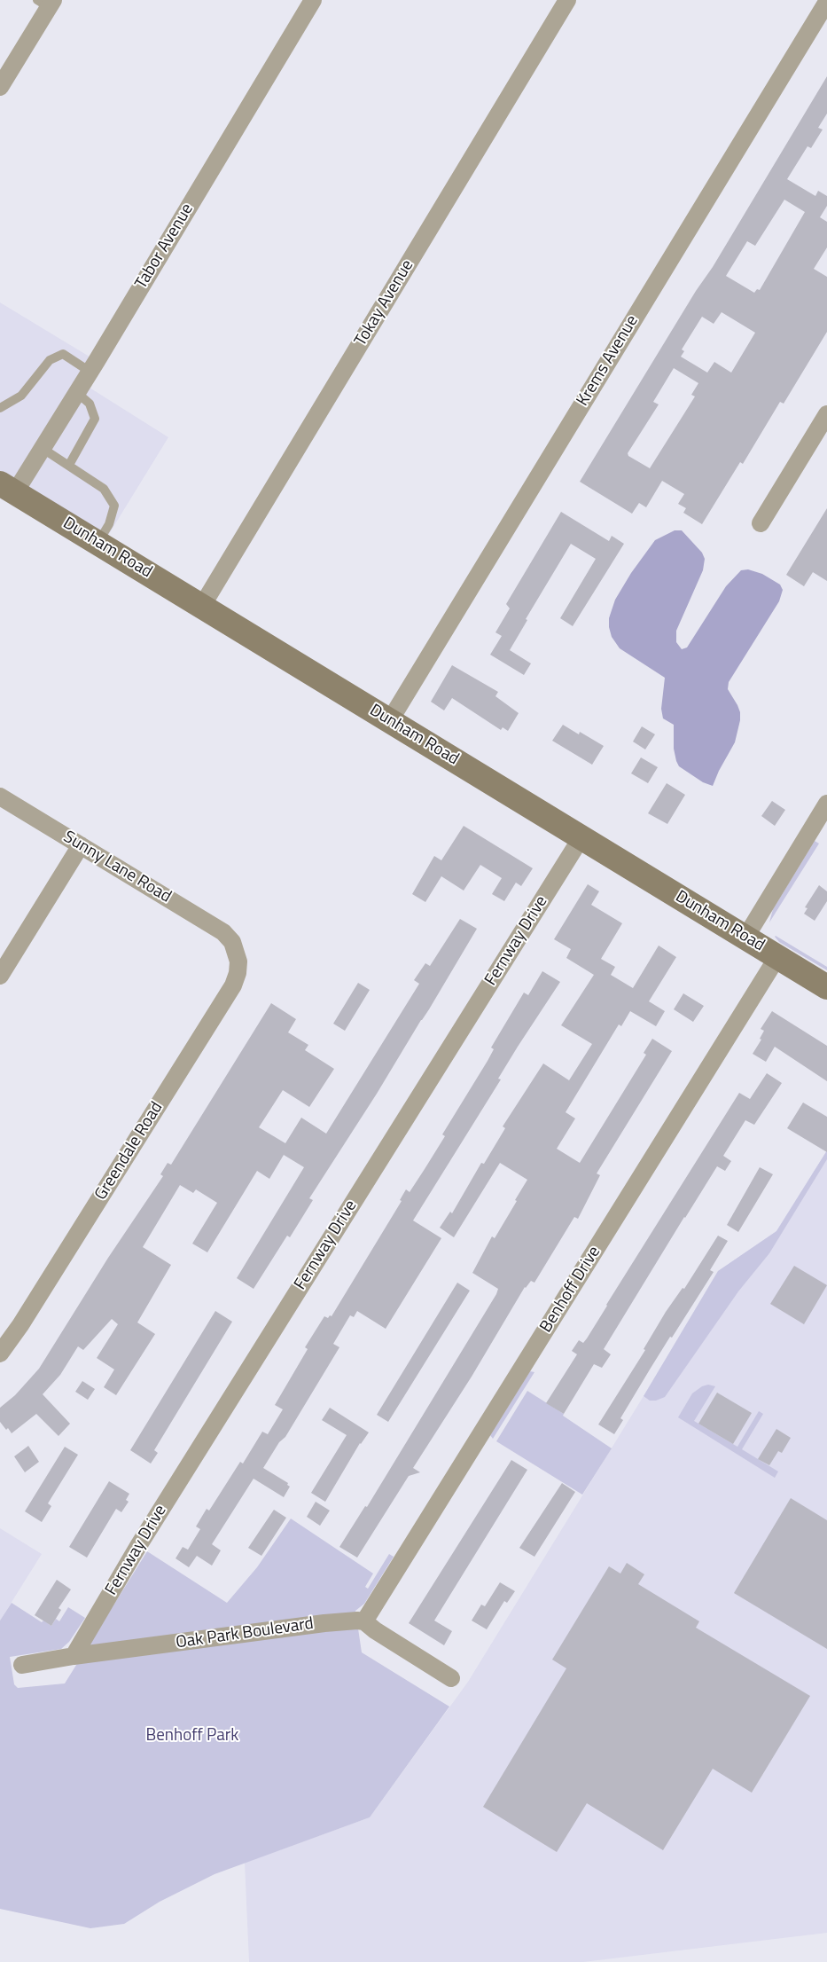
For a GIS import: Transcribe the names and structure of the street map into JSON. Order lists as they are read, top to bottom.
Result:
{
  "streets": {
    "street": [
      "Tabor Avenue",
      "Tokay Avenue",
      "Krems Avenue",
      "Dunham Road",
      "Sunny Lane Road",
      "Fernway Drive",
      "Greendale Road",
      "Benhoff Drive",
      "Oak Park Boulevard"
    ]
  },
  "crossings": [
    ["Tabor Avenue", "Dunham Road"],
    ["Tokay Avenue", "Dunham Road"],
    ["Krems Avenue", "Dunham Road"],
    ["Dunham Road", "Fernway Drive"],
    ["Dunham Road", "Benhoff Drive"],
    ["Sunny Lane Road", "Greendale Road"],
    ["Fernway Drive", "Oak Park Boulevard"],
    ["Benhoff Drive", "Oak Park Boulevard"]
  ],
  "parks": ["Benhoff Park"]
}
